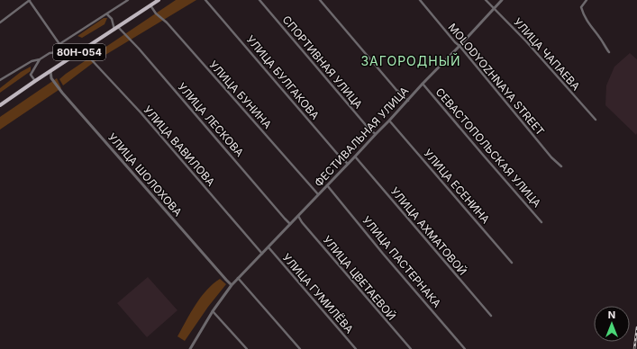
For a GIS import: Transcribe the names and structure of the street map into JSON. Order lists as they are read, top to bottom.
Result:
{
  "streets": {
    "main road": ["80Н-054"],
    "street": [
      "УЛИЦА ЧАПАЕВА",
      "СПОРТИВНАЯ УЛИЦА",
      "УЛИЦА БУЛГАКОВА",
      "MOLODYOZHNAYA STREET",
      "УЛИЦА БУНИНА",
      "УЛИЦА ЛЕСКОВА",
      "ФЕСТИВАЛЬНАЯ УЛИЦА",
      "УЛИЦА ВАВИЛОВА",
      "СЕВАСТОПОЛЬСКАЯ УЛИЦА",
      "УЛИЦА ШОЛОХОВА",
      "УЛИЦА ЕСЕНИНА",
      "УЛИЦА АХМАТОВОЙ",
      "УЛИЦА ПАСТЕРНАКА",
      "УЛИЦА ЦВЕТАЕВОЙ",
      "УЛИЦА ГУМИЛЁВА"
    ]
  },
  "crossings": [
    ["80Н-054", "УЛИЦА БУНИНА"],
    ["80Н-054", "УЛИЦА ЛЕСКОВА"],
    ["80Н-054", "УЛИЦА ВАВИЛОВА"],
    ["80Н-054", "УЛИЦА ШОЛОХОВА"],
    ["УЛИЦА ЧАПАЕВА", "ФЕСТИВАЛЬНАЯ УЛИЦА"],
    ["СПОРТИВНАЯ УЛИЦА", "ФЕСТИВАЛЬНАЯ УЛИЦА"],
    ["УЛИЦА БУЛГАКОВА", "ФЕСТИВАЛЬНАЯ УЛИЦА"],
    ["MOLODYOZHNAYA STREET", "ФЕСТИВАЛЬНАЯ УЛИЦА"],
    ["УЛИЦА БУНИНА", "ФЕСТИВАЛЬНАЯ УЛИЦА"],
    ["УЛИЦА ЛЕСКОВА", "ФЕСТИВАЛЬНАЯ УЛИЦА"],
    ["ФЕСТИВАЛЬНАЯ УЛИЦА", "УЛИЦА ВАВИЛОВА"],
    ["ФЕСТИВАЛЬНАЯ УЛИЦА", "СЕВАСТОПОЛЬСКАЯ УЛИЦА"],
    ["ФЕСТИВАЛЬНАЯ УЛИЦА", "УЛИЦА ШОЛОХОВА"],
    ["ФЕСТИВАЛЬНАЯ УЛИЦА", "УЛИЦА ЕСЕНИНА"],
    ["ФЕСТИВАЛЬНАЯ УЛИЦА", "УЛИЦА АХМАТОВОЙ"],
    ["ФЕСТИВАЛЬНАЯ УЛИЦА", "УЛИЦА ПАСТЕРНАКА"],
    ["ФЕСТИВАЛЬНАЯ УЛИЦА", "УЛИЦА ЦВЕТАЕВОЙ"],
    ["ФЕСТИВАЛЬНАЯ УЛИЦА", "УЛИЦА ГУМИЛЁВА"]
  ],
  "districts": ["ЗАГОРОДНЫЙ"],
  "north": "top"
}
